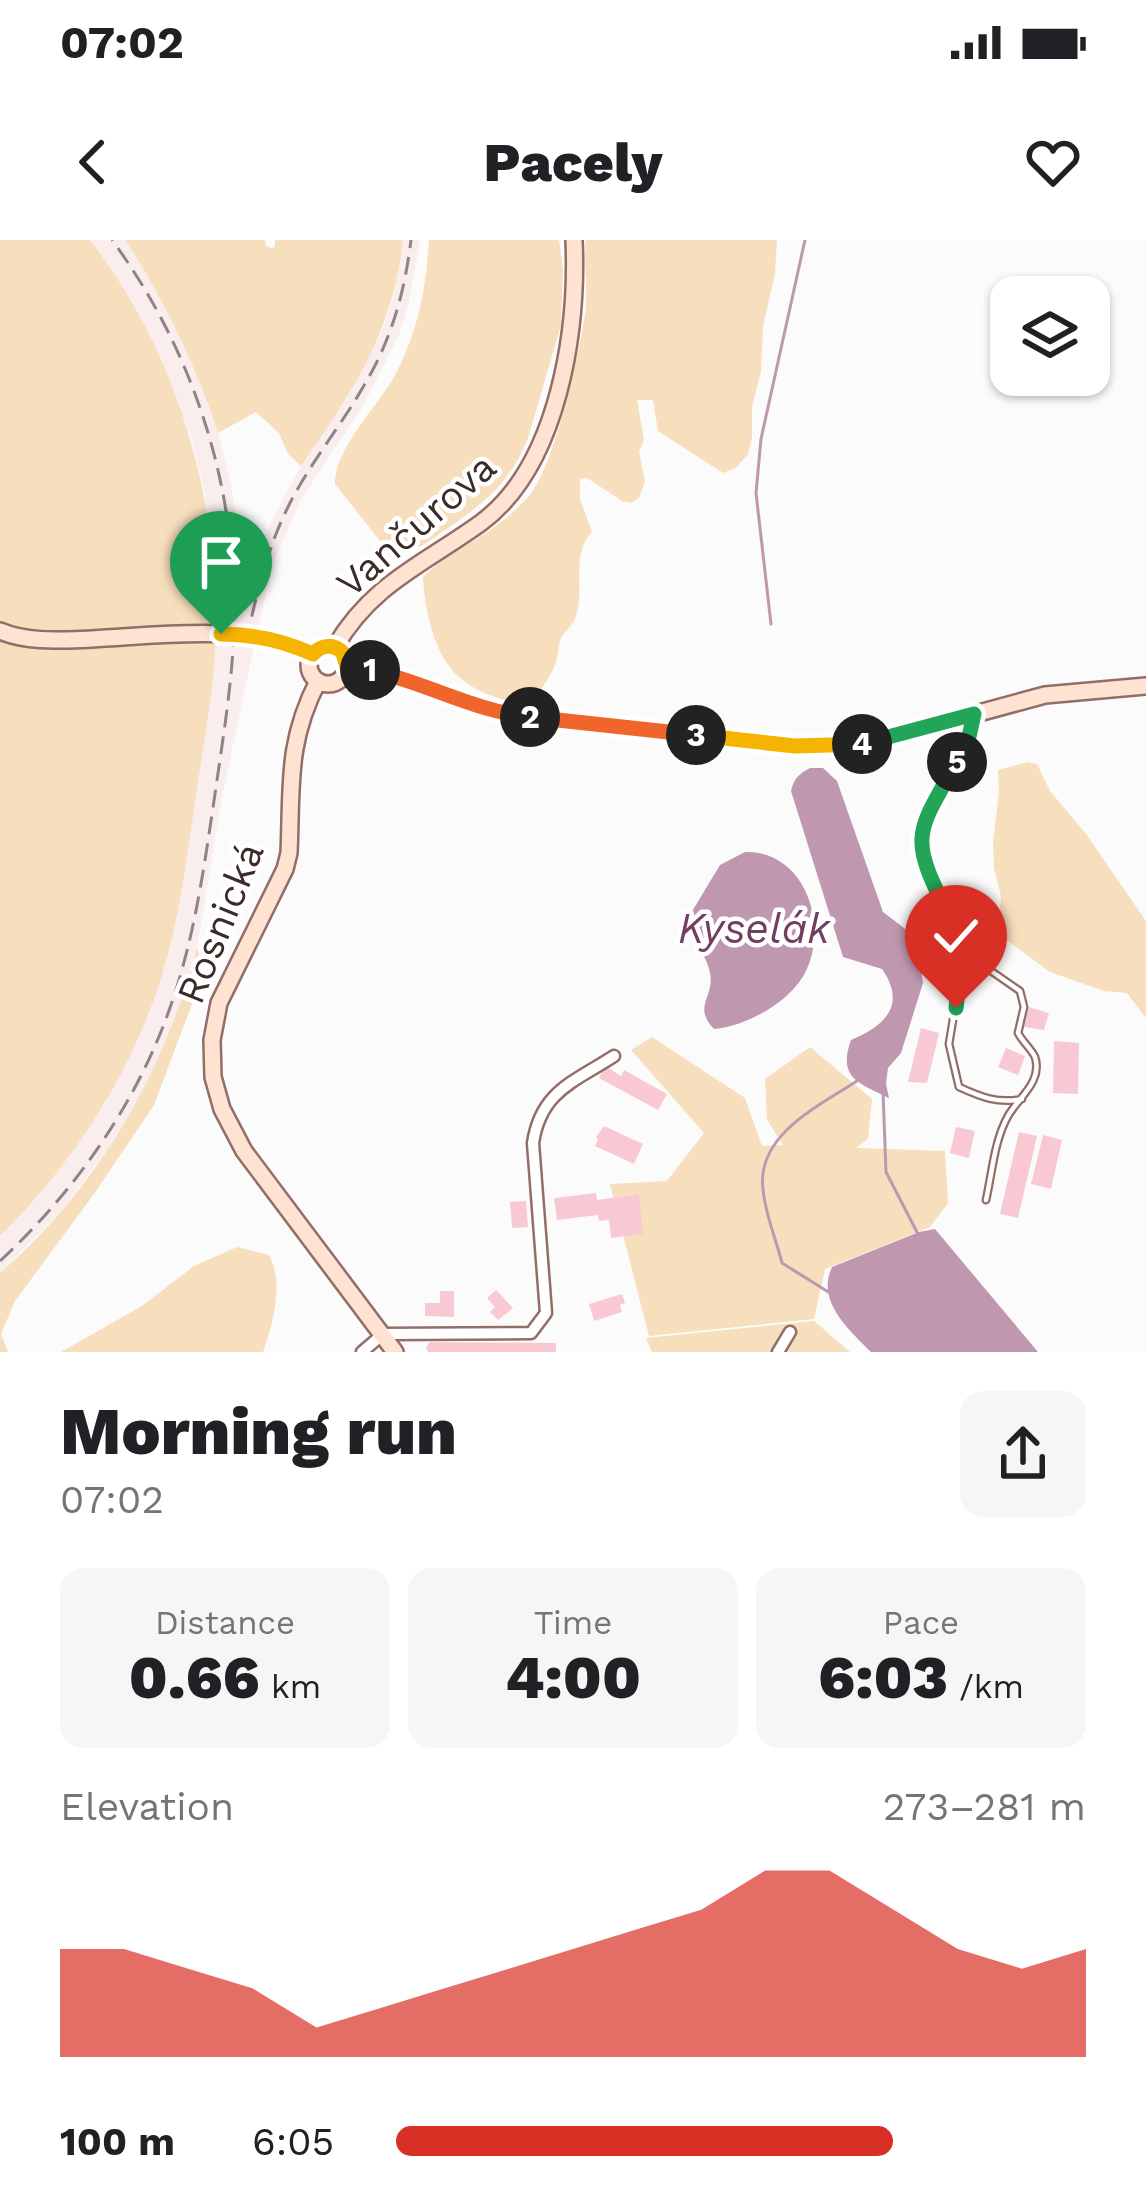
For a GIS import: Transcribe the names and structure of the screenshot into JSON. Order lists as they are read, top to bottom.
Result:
{
  "streets": {
    "street": ["Vančurova", "Rosnická"]
  },
  "crossings": [
    ["Vančurova", "Rosnická"]
  ],
  "water": ["Kyselák"],
  "page": {
    "status": "07:02",
    "header": "Pacely",
    "pins": [
      "1",
      "2",
      "3",
      "4",
      "5"
    ],
    "heading": ["Morning run", "07:02"],
    "stats": [
      ["Distance", "0.66 km"],
      ["Time", "4:00"],
      ["Pace", "6:03 /km"]
    ],
    "chart": ["Elevation", "273–281 m"],
    "list": [
      {
        "name": "100 m",
        "note": "6:05"
      }
    ]
  }
}
